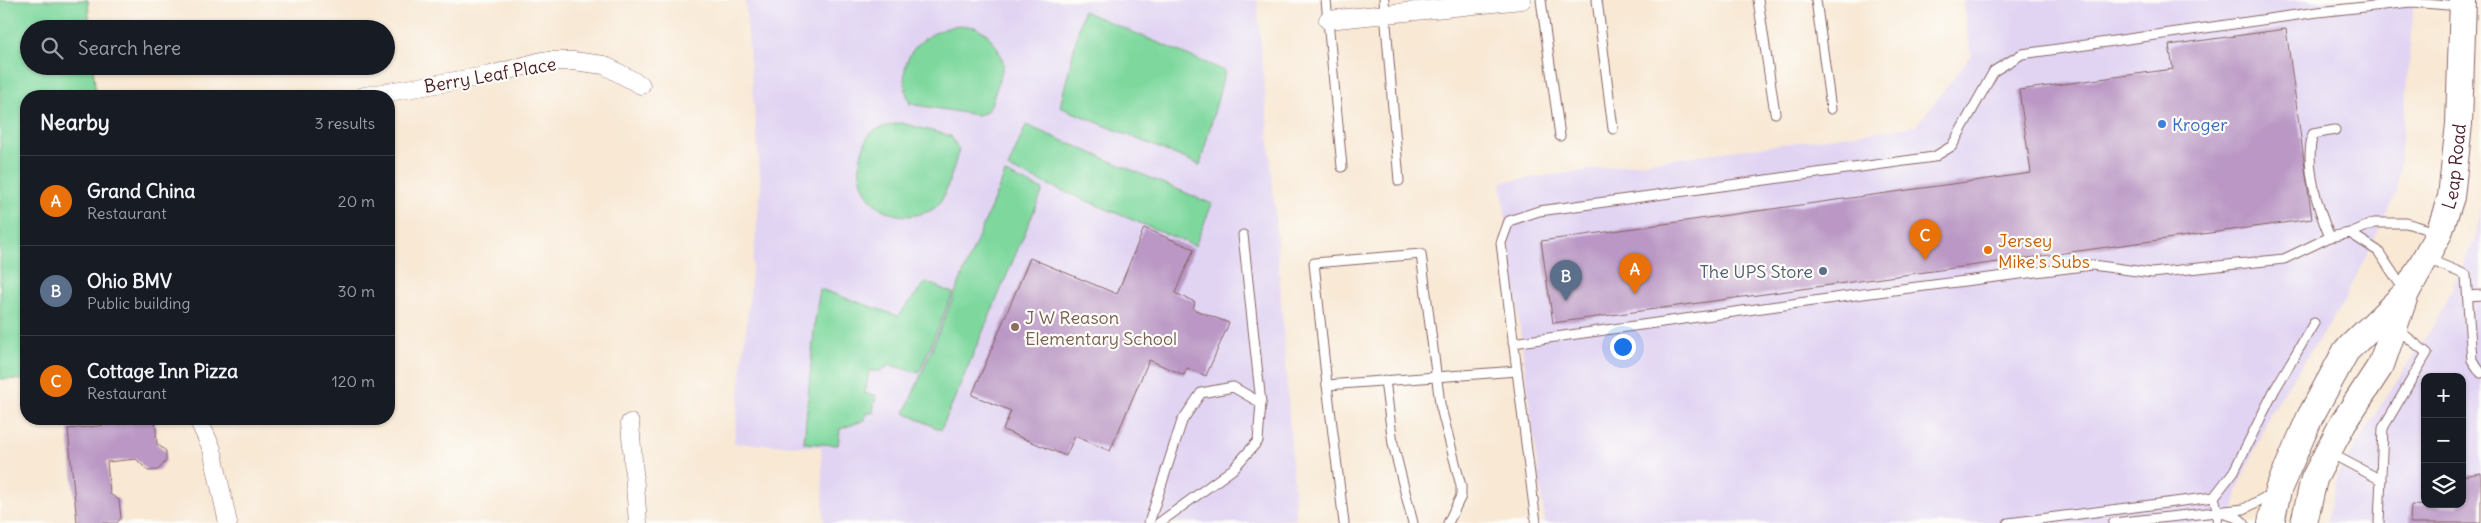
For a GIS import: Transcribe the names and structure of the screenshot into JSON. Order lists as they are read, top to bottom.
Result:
{
  "streets": {
    "street": ["Berry Leaf Place", "Leap Road"]
  },
  "places": [
    "Kroger",
    "Jersey Mike's Subs",
    "The UPS Store",
    "J W Reason Elementary School"
  ],
  "page": {
    "search": "Search here",
    "heading": ["Nearby", "3 results"],
    "list": [
      {
        "mark": "A",
        "name": "Grand China",
        "note": "Restaurant",
        "value": "20 m"
      },
      {
        "mark": "B",
        "name": "Ohio BMV",
        "note": "Public building",
        "value": "30 m"
      },
      {
        "mark": "C",
        "name": "Cottage Inn Pizza",
        "note": "Restaurant",
        "value": "120 m"
      }
    ],
    "pins": ["C", "A", "B"],
    "map_buttons": ["+", "−"]
  }
}
